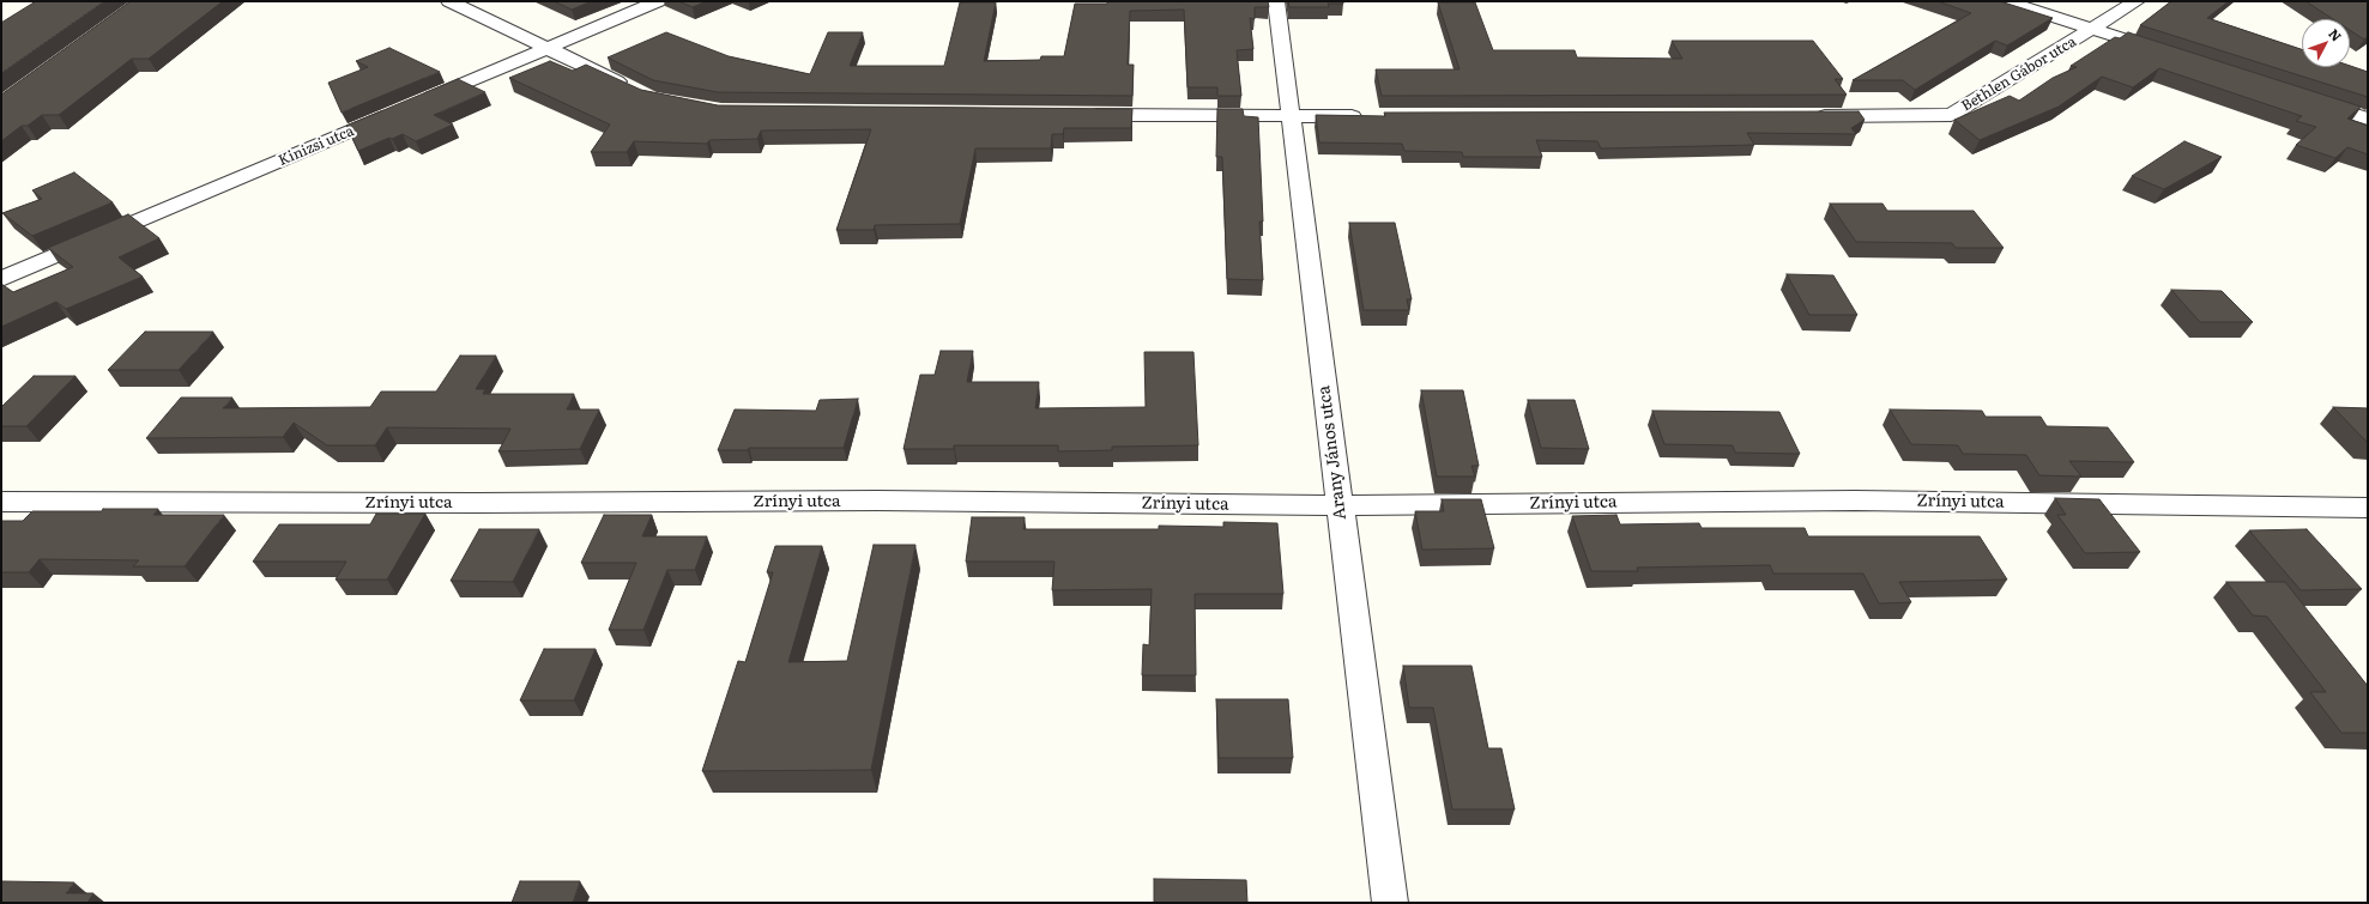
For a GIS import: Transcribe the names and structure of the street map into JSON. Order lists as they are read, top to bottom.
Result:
{
  "streets": {
    "street": [
      "Bethlen Gábor utca",
      "Kinizsi utca",
      "Arany János utca",
      "Zrínyi utca"
    ]
  },
  "crossings": [
    ["Arany János utca", "Zrínyi utca"]
  ],
  "north": "top right"
}
